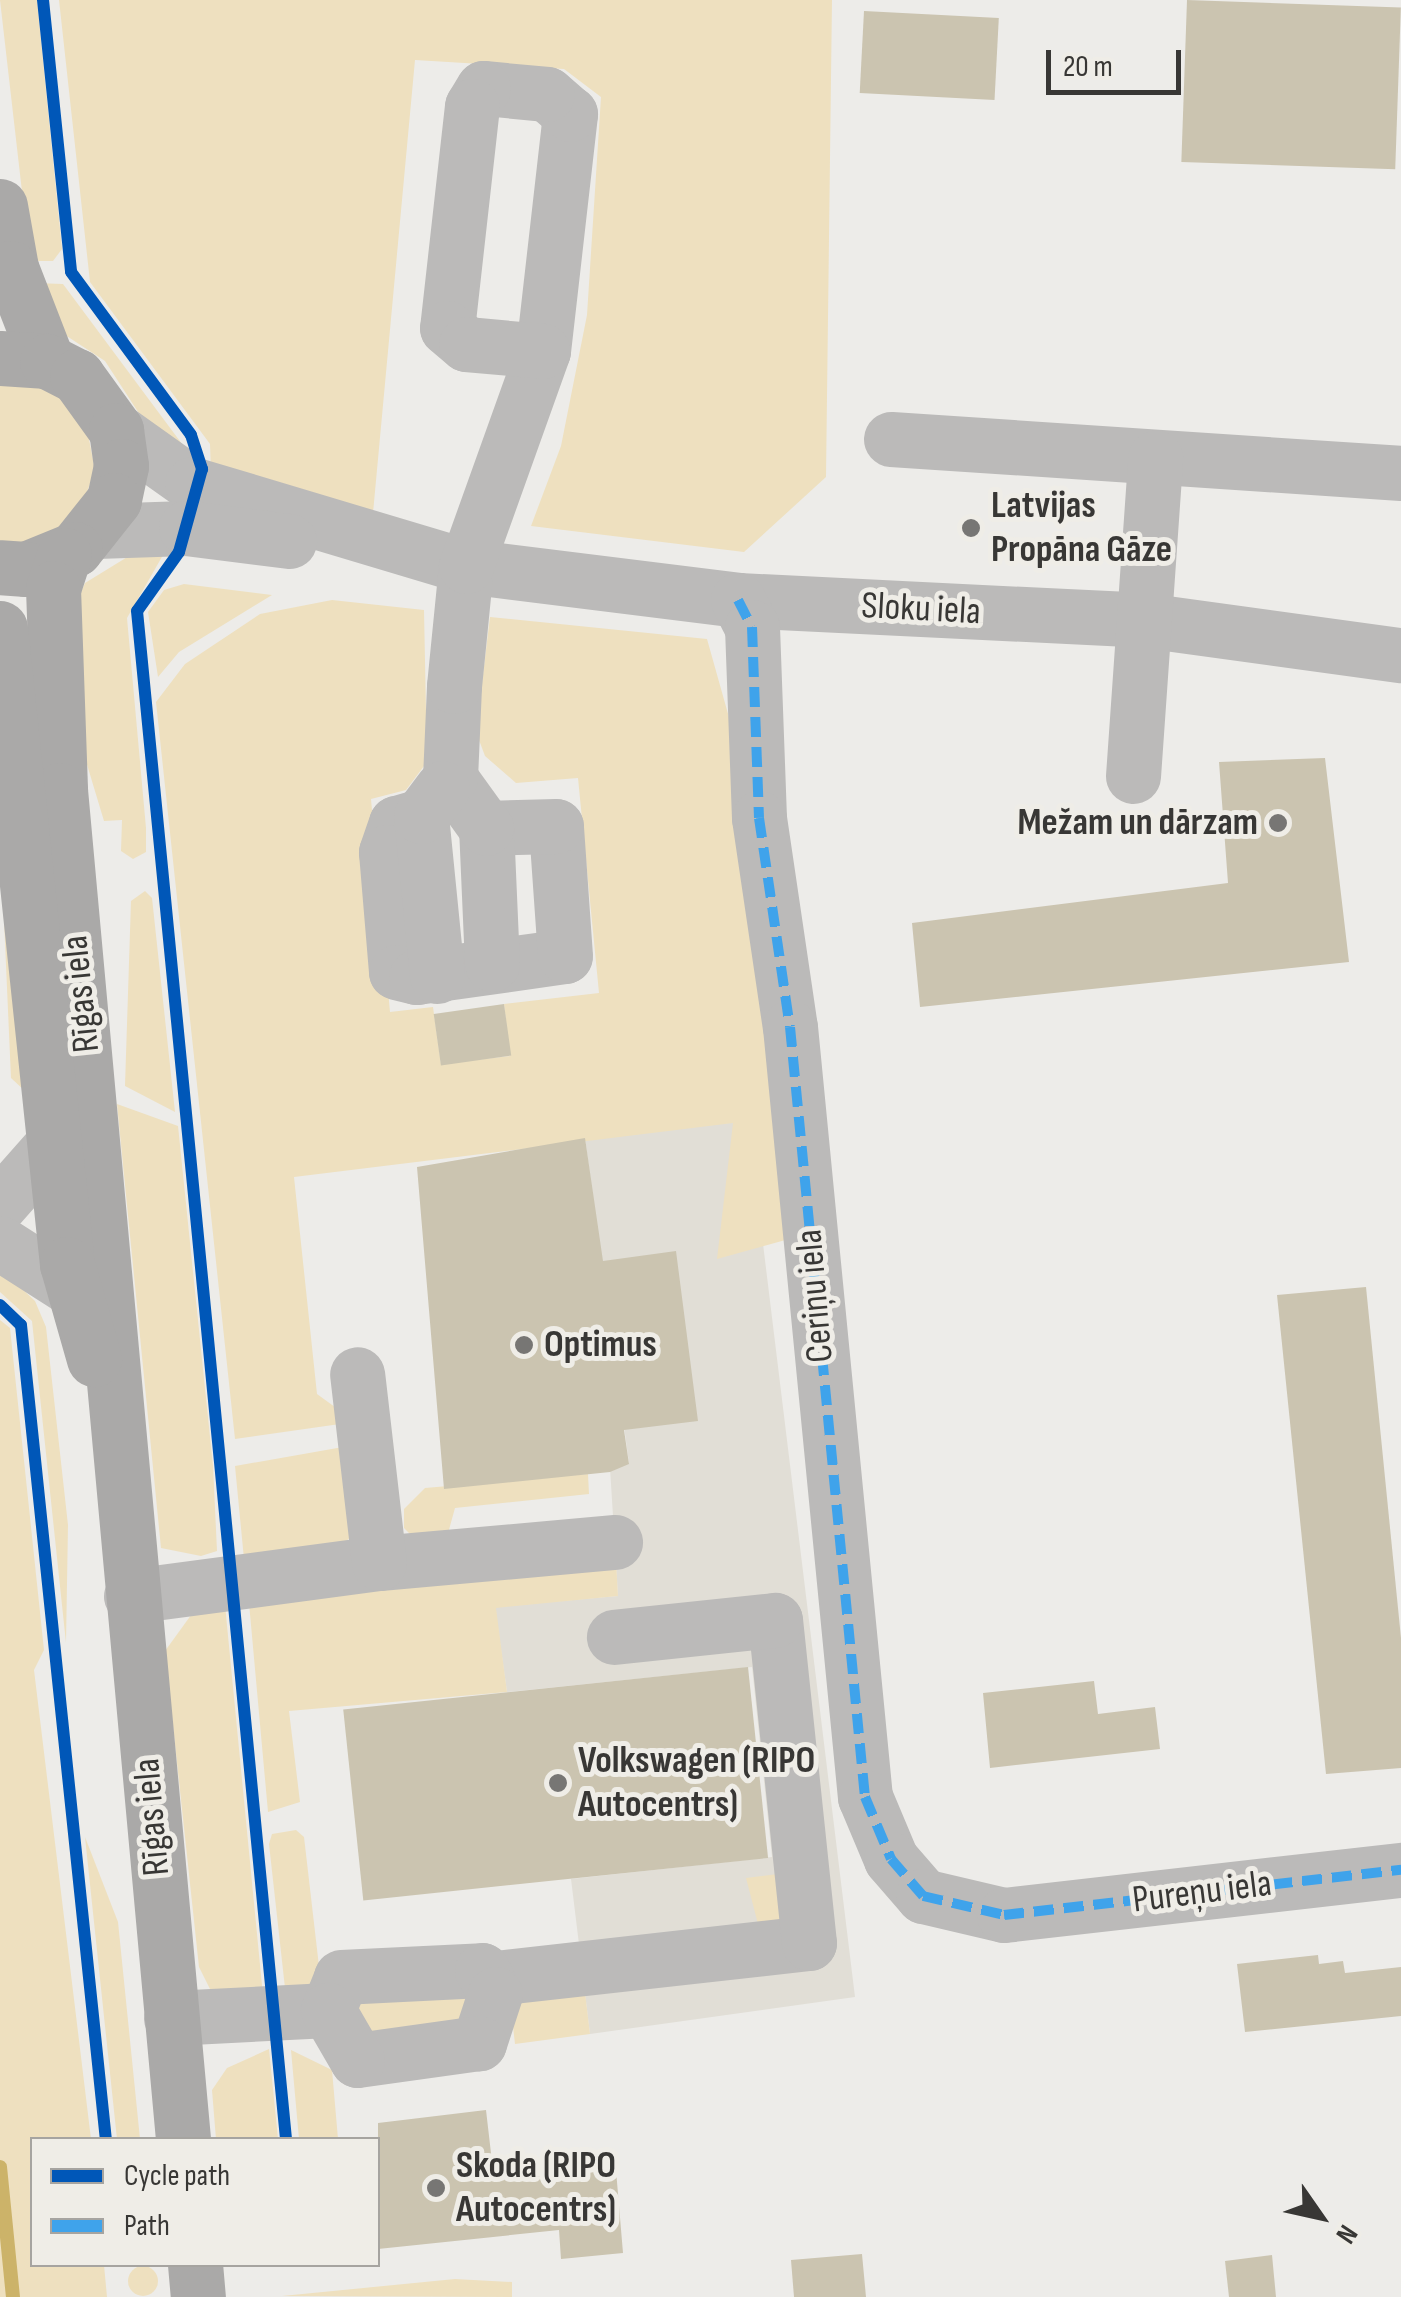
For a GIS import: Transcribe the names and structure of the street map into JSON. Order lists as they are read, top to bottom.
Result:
{
  "streets": {
    "main road": ["Rīgas iela"],
    "street": ["Sloku iela", "Ceriņu iela", "Pureņu iela"]
  },
  "crossings": [
    ["Sloku iela", "Rīgas iela"],
    ["Sloku iela", "Ceriņu iela"],
    ["Ceriņu iela", "Pureņu iela"]
  ],
  "places": [
    "Latvijas Propāna Gāze",
    "Mežam un dārzam",
    "Optimus",
    "Volkswagen (RIPO Autocentrs)",
    "Skoda (RIPO Autocentrs)"
  ],
  "legend": ["Cycle path", "Path"],
  "scale_bar": "20 m",
  "north": "bottom right"
}
